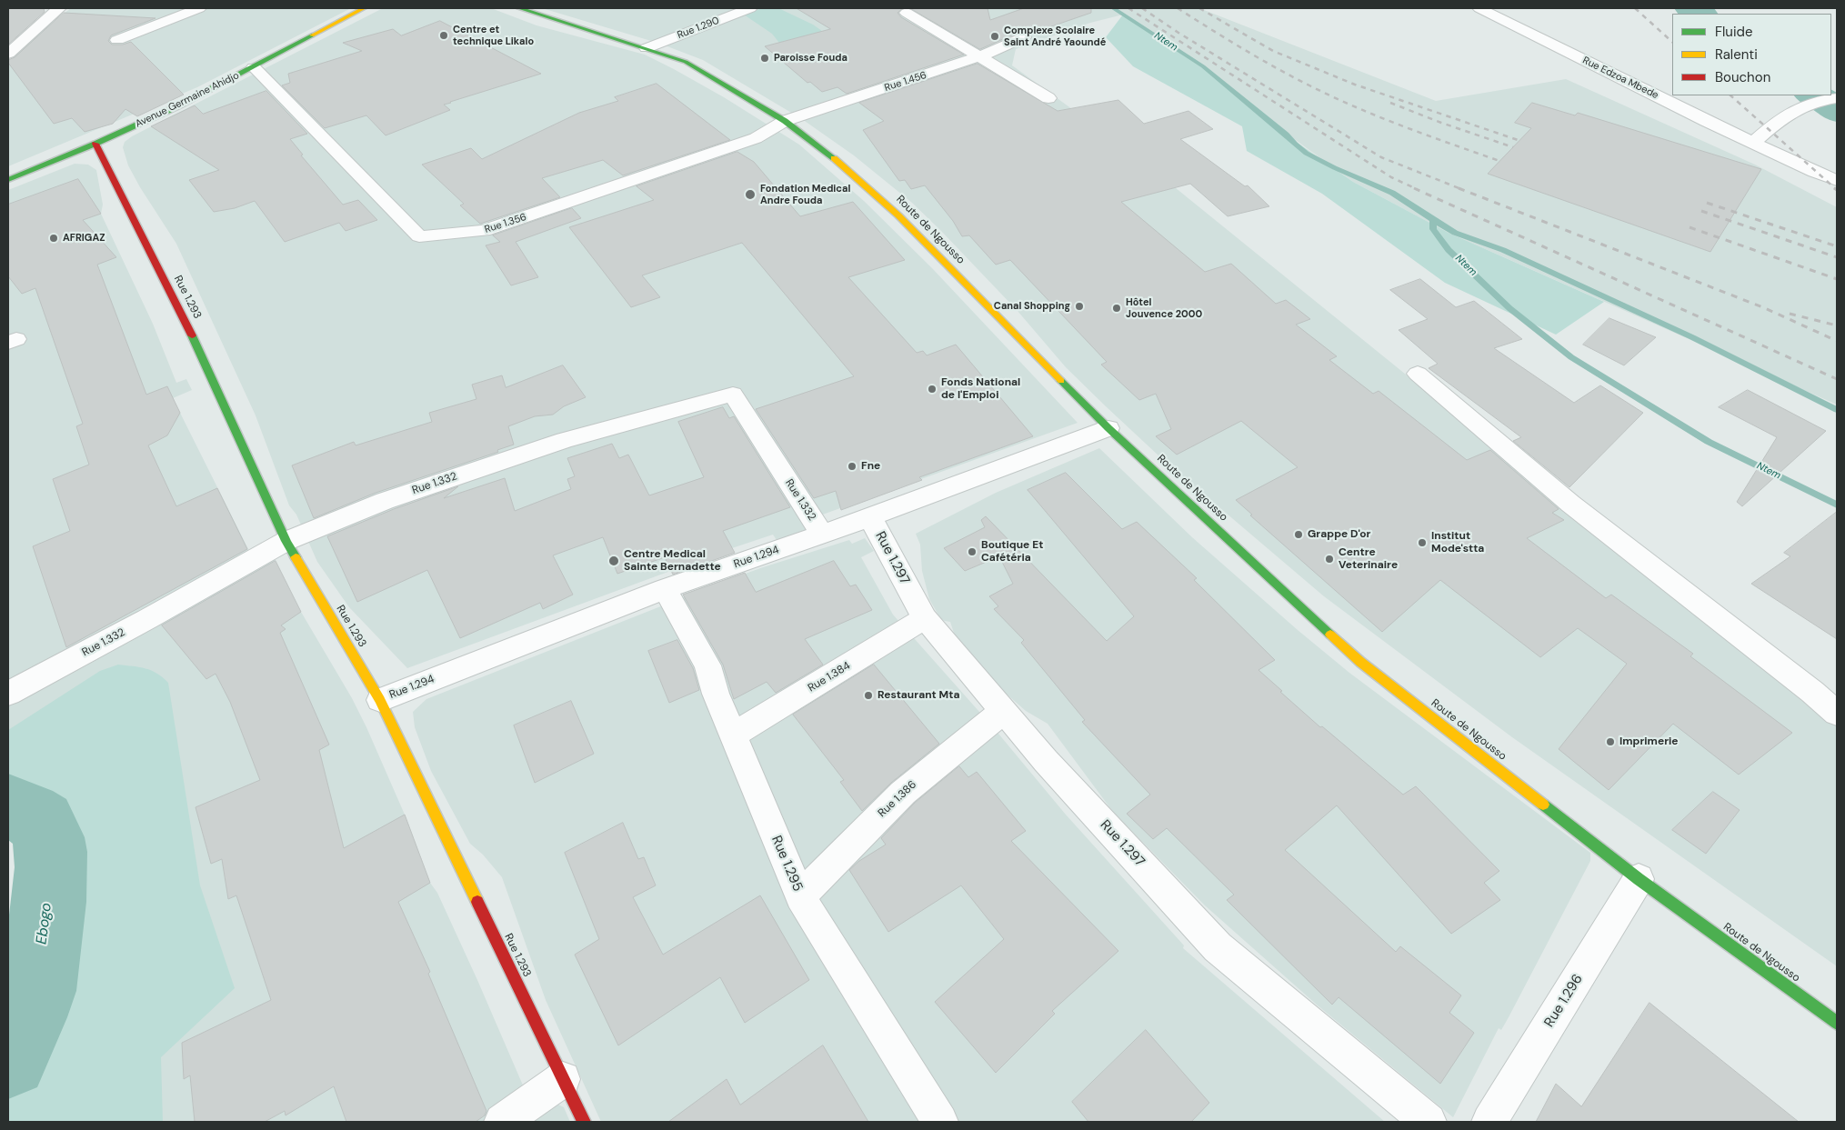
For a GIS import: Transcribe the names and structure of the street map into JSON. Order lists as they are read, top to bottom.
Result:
{
  "streets": {
    "main road": ["Avenue Germaine Ahidjo", "Route de Ngousso", "Rue 1.293"],
    "street": [
      "Rue 1.290",
      "Rue Edzoa Mbede",
      "Rue 1.456",
      "Rue 1.356",
      "Rue 1.332",
      "Rue 1.294",
      "Rue 1.297",
      "Rue 1.384",
      "Rue 1.386",
      "Rue 1.295",
      "Rue 1.296"
    ]
  },
  "crossings": [
    ["Rue 1.290", "Route de Ngousso"],
    ["Rue 1.456", "Rue 1.356"],
    ["Rue 1.456", "Route de Ngousso"],
    ["Avenue Germaine Ahidjo", "Rue 1.356"],
    ["Avenue Germaine Ahidjo", "Rue 1.293"],
    ["Rue 1.356", "Route de Ngousso"],
    ["Route de Ngousso", "Rue 1.294"],
    ["Route de Ngousso", "Rue 1.296"],
    ["Rue 1.293", "Rue 1.332"],
    ["Rue 1.293", "Rue 1.294"],
    ["Rue 1.332", "Rue 1.294"],
    ["Rue 1.294", "Rue 1.297"],
    ["Rue 1.294", "Rue 1.295"],
    ["Rue 1.297", "Rue 1.384"],
    ["Rue 1.297", "Rue 1.386"],
    ["Rue 1.384", "Rue 1.295"],
    ["Rue 1.386", "Rue 1.295"]
  ],
  "water": ["Ntem", "Ebogo"],
  "places": [
    "Centre et technique Likalo",
    "Complexe Scolaire Saint André Yaoundé",
    "Paroisse Fouda",
    "Fondation Medical Andre Fouda",
    "AFRIGAZ",
    "Canal Shopping",
    "Hôtel Jouvence 2000",
    "Fonds National de l'Emploi",
    "Fne",
    "Grappe D'or",
    "Institut Mode'stta",
    "Boutique Et Cafétéria",
    "Centre Veterinaire",
    "Centre Medical Sainte Bernadette",
    "Restaurant Mta",
    "Imprimerie"
  ],
  "legend": ["Fluide", "Ralenti", "Bouchon"]
}
